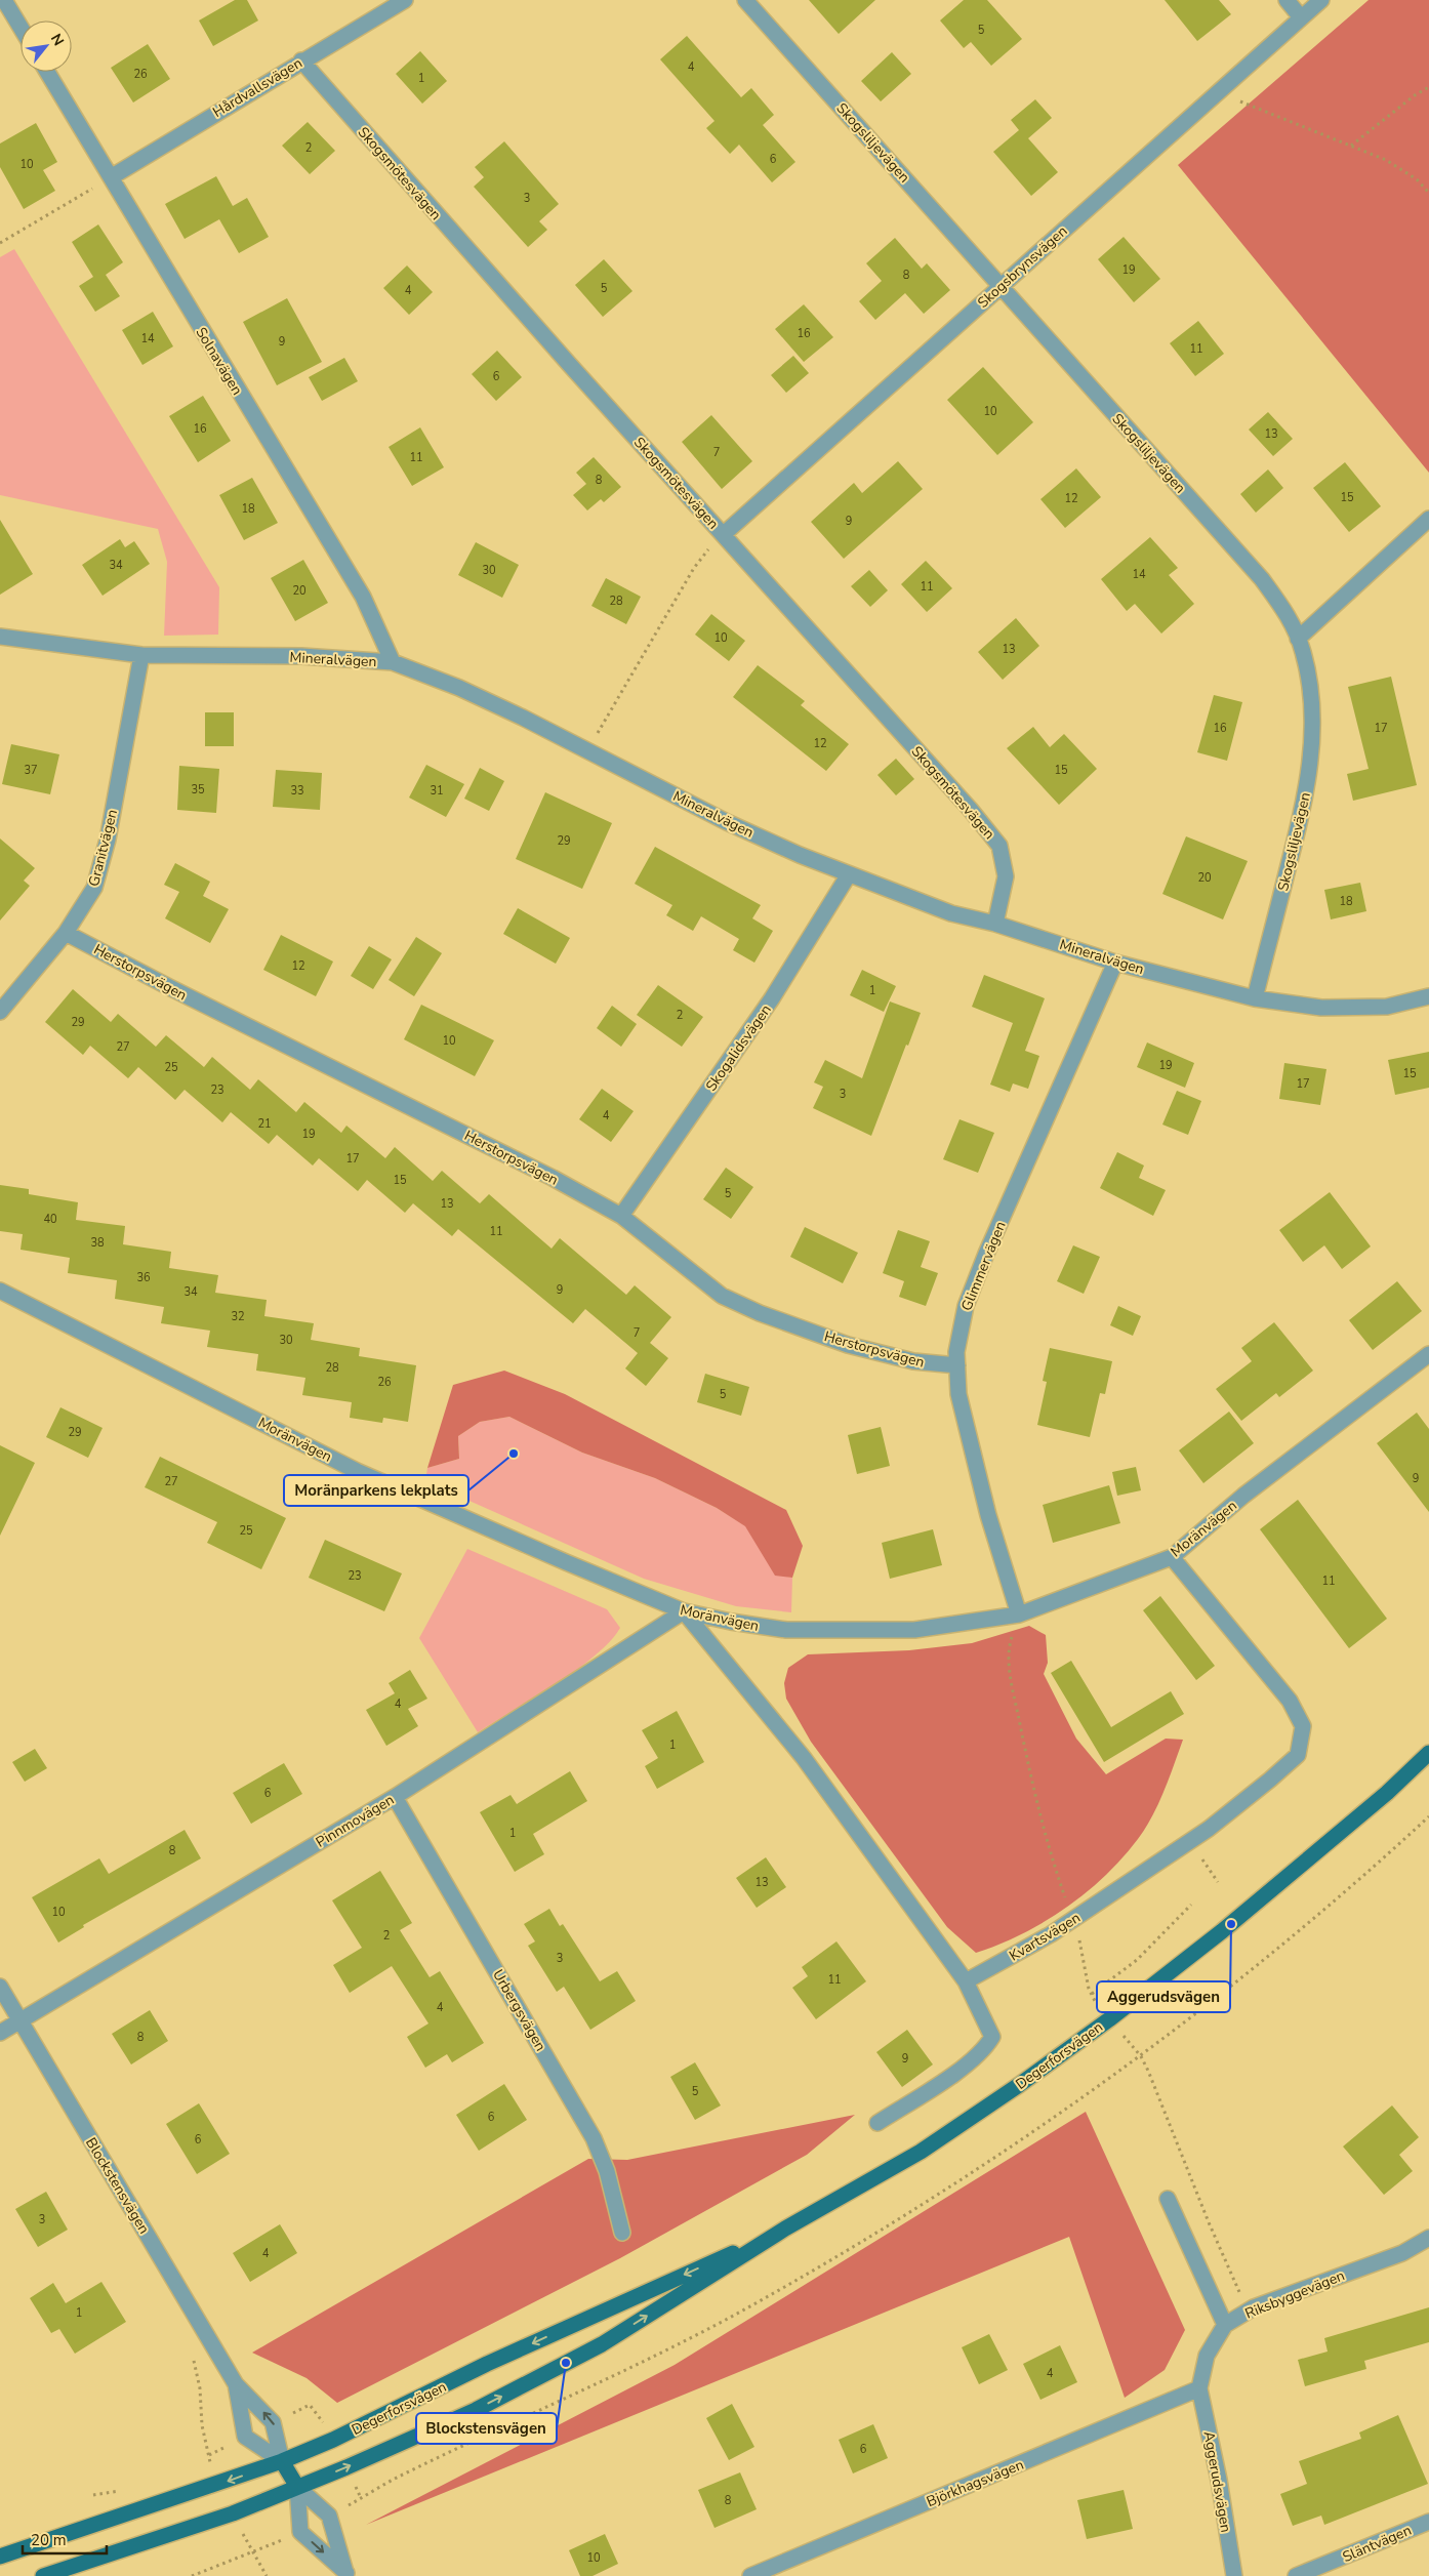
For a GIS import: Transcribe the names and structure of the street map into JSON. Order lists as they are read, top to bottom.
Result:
{
  "streets": {
    "main road": ["Degerforsvägen"],
    "street": [
      "Hårdvallsvägen",
      "Skogsliljevägen",
      "Skogsmötesvägen",
      "Skogsbrynsvägen",
      "Solnavägen",
      "Mineralvägen",
      "Granitvägen",
      "Herstorpsvägen",
      "Skogalidsvägen",
      "Glimmervägen",
      "Moränvägen",
      "Pinnmovägen",
      "Kvartsvägen",
      "Urbergsvägen",
      "Blockstensvägen",
      "Riksbyggevägen",
      "Aggerudsvägen",
      "Björkhagsvägen",
      "Släntvägen"
    ]
  },
  "crossings": [
    ["Hårdvallsvägen", "Skogsmötesvägen"],
    ["Hårdvallsvägen", "Solnavägen"],
    ["Skogsliljevägen", "Skogsbrynsvägen"],
    ["Skogsliljevägen", "Mineralvägen"],
    ["Skogsmötesvägen", "Skogsbrynsvägen"],
    ["Skogsmötesvägen", "Mineralvägen"],
    ["Solnavägen", "Mineralvägen"],
    ["Mineralvägen", "Granitvägen"],
    ["Mineralvägen", "Skogalidsvägen"],
    ["Mineralvägen", "Glimmervägen"],
    ["Granitvägen", "Herstorpsvägen"],
    ["Herstorpsvägen", "Skogalidsvägen"],
    ["Herstorpsvägen", "Glimmervägen"],
    ["Glimmervägen", "Moränvägen"],
    ["Moränvägen", "Pinnmovägen"],
    ["Moränvägen", "Kvartsvägen"],
    ["Pinnmovägen", "Urbergsvägen"],
    ["Pinnmovägen", "Blockstensvägen"],
    ["Degerforsvägen", "Blockstensvägen"],
    ["Riksbyggevägen", "Aggerudsvägen"],
    ["Riksbyggevägen", "Björkhagsvägen"],
    ["Aggerudsvägen", "Björkhagsvägen"]
  ],
  "places": ["Moränparkens lekplats", "Aggerudsvägen", "Blockstensvägen"],
  "house_numbers": [
    "5",
    "4",
    "26",
    "1",
    "2",
    "6",
    "10",
    "3",
    "19",
    "8",
    "5",
    "4",
    "16",
    "14",
    "9",
    "11",
    "6",
    "10",
    "16",
    "13",
    "7",
    "11",
    "8",
    "15",
    "12",
    "18",
    "9",
    "34",
    "30",
    "14",
    "11",
    "20",
    "28",
    "10",
    "13",
    "16",
    "17",
    "12",
    "37",
    "15",
    "35",
    "33",
    "31",
    "29",
    "20",
    "18",
    "12",
    "1",
    "2",
    "29",
    "10",
    "27",
    "19",
    "25",
    "15",
    "17",
    "23",
    "3",
    "4",
    "21",
    "19",
    "17",
    "15",
    "5",
    "13",
    "40",
    "11",
    "38",
    "36",
    "9",
    "34",
    "32",
    "7",
    "30",
    "28",
    "26",
    "5",
    "29",
    "9",
    "27",
    "25",
    "23",
    "11",
    "4",
    "1",
    "6",
    "1",
    "8",
    "13",
    "10",
    "2",
    "3",
    "11",
    "4",
    "8",
    "9",
    "5",
    "6",
    "6",
    "3",
    "4",
    "1",
    "4",
    "6",
    "8",
    "10"
  ],
  "scale_bar": "20 m",
  "north": "top right"
}
